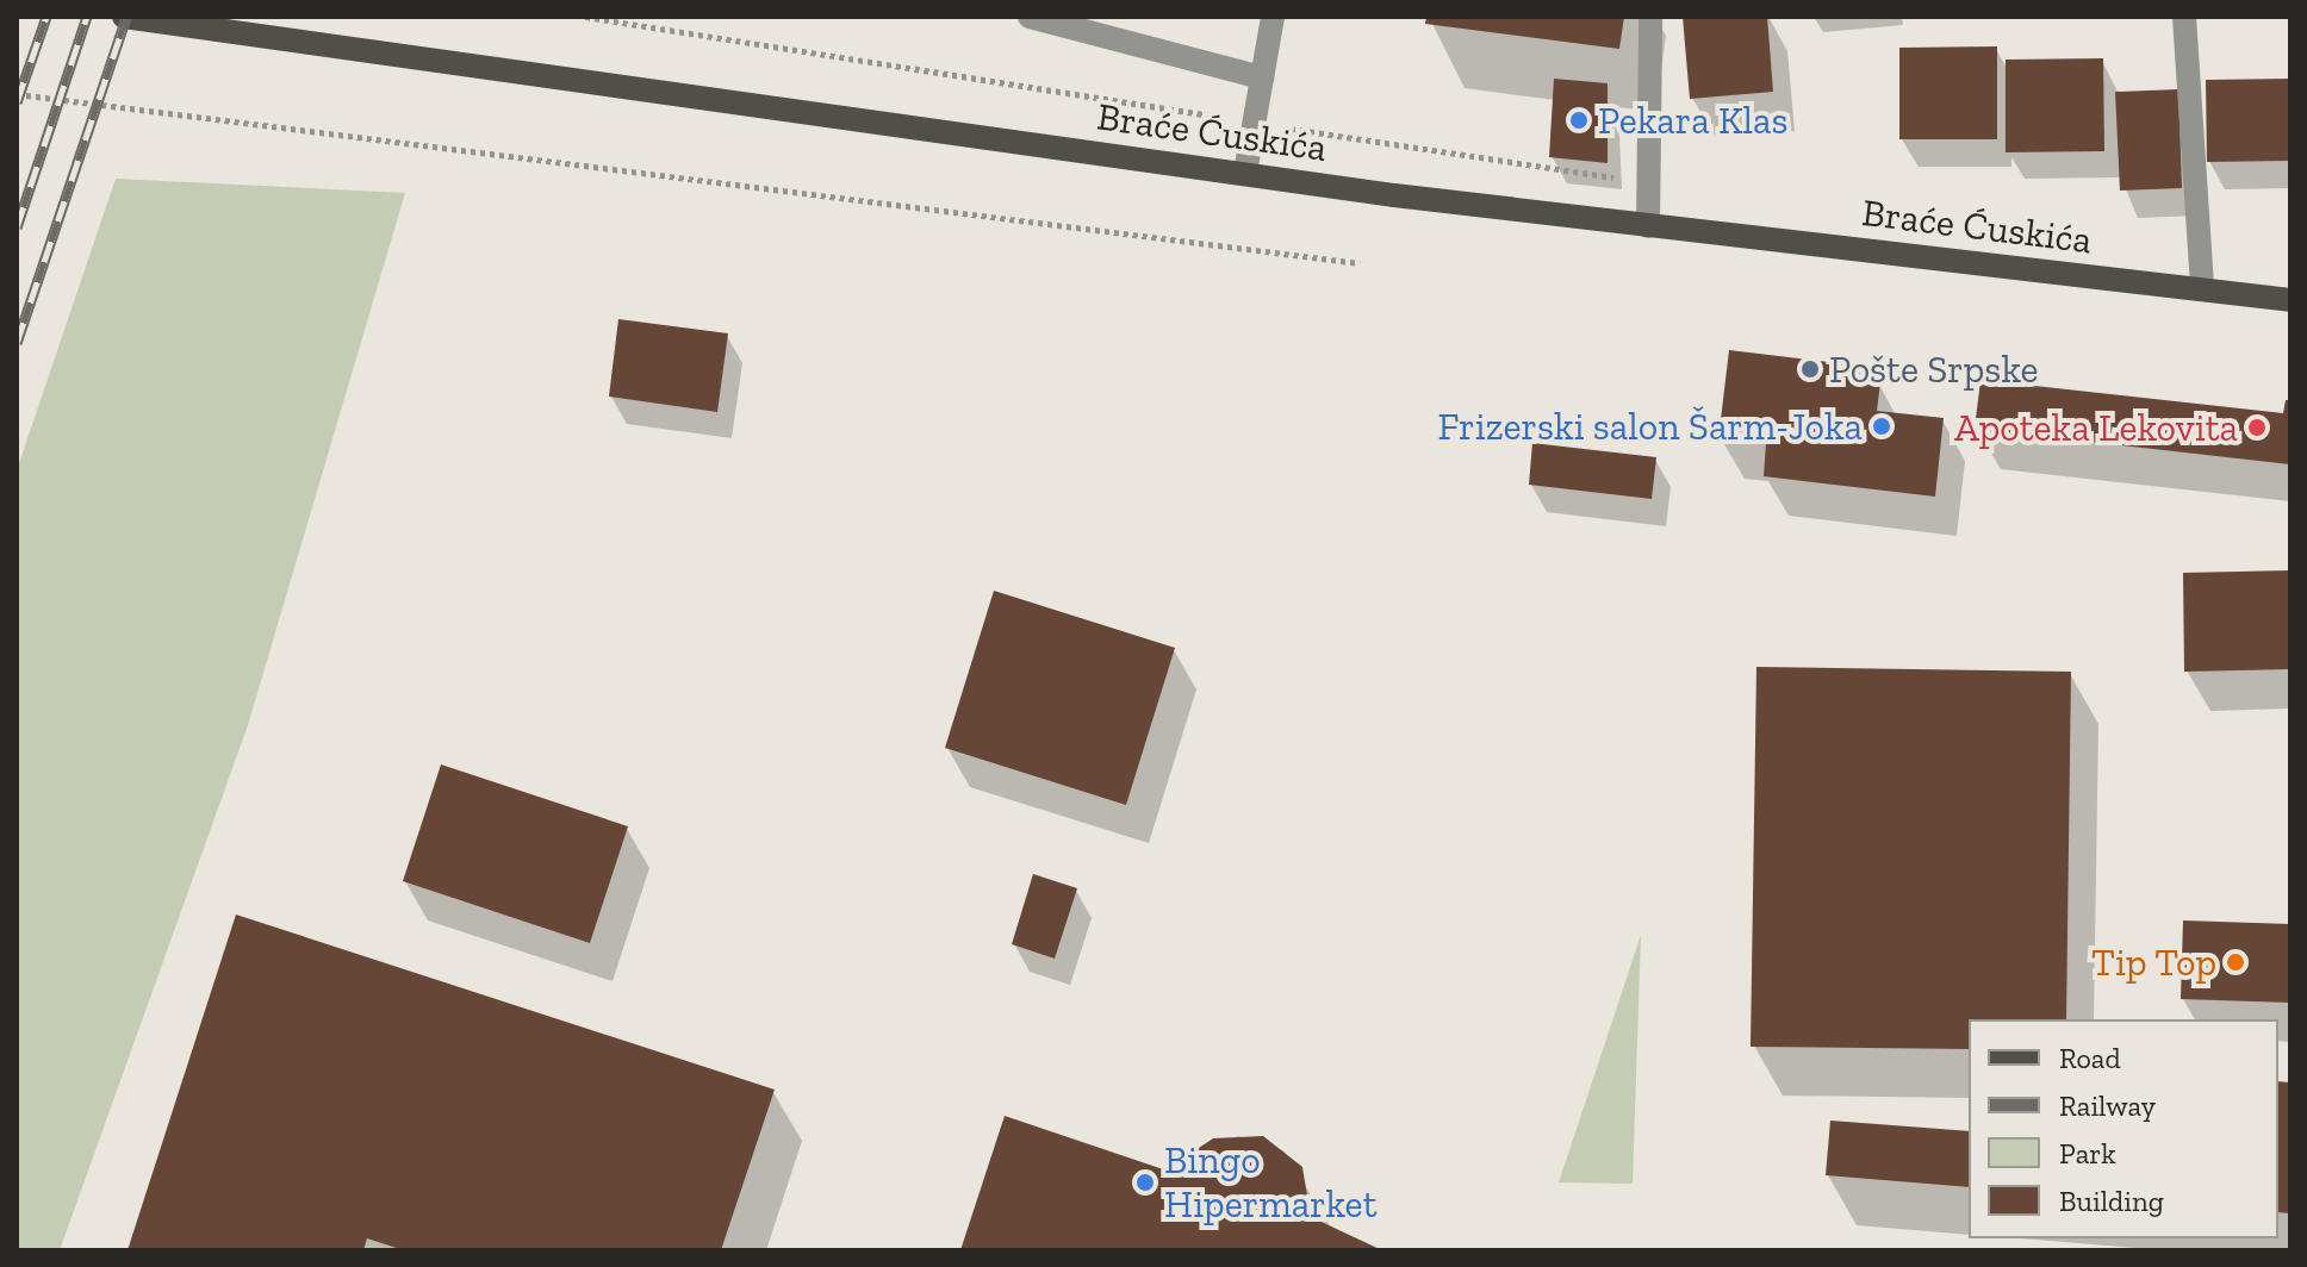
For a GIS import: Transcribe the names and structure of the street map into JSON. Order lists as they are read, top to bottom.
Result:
{
  "streets": {
    "main road": ["Braće Ćuskića"]
  },
  "places": [
    "Pekara Klas",
    "Pošte Srpske",
    "Frizerski salon Šarm-Joka",
    "Apoteka Lekovita",
    "Tip Top",
    "Bingo Hipermarket"
  ],
  "legend": [
    "Road",
    "Railway",
    "Park",
    "Building"
  ]
}
